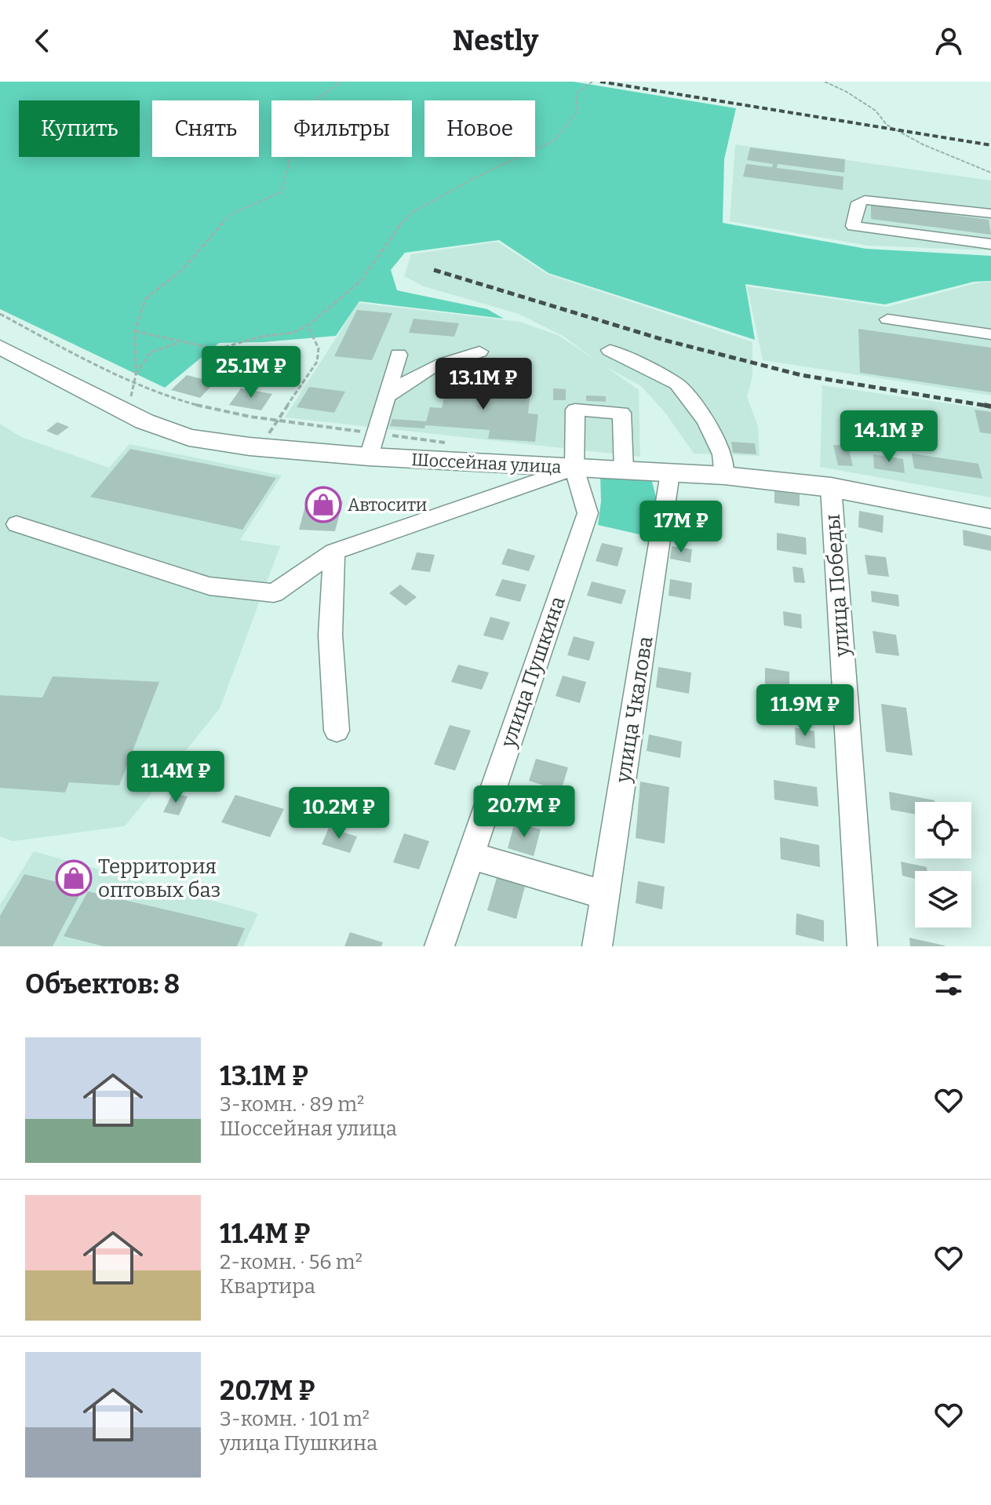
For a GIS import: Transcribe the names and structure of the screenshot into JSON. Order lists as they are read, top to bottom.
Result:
{
  "streets": {
    "main road": ["Шоссейная улица"],
    "street": ["улица Победы", "улица Пушкина", "улица Чкалова"]
  },
  "crossings": [
    ["Шоссейная улица", "улица Победы"],
    ["Шоссейная улица", "улица Пушкина"],
    ["Шоссейная улица", "улица Чкалова"]
  ],
  "places": {
    "shop": ["Автосити", "Территория оптовых баз"]
  },
  "page": {
    "header": "Nestly",
    "chip": [
      "Купить",
      "Снять",
      "Фильтры",
      "Новое"
    ],
    "price": [
      "25.1M ₽",
      "13.1M ₽",
      "14.1M ₽",
      "17M ₽",
      "11.9M ₽",
      "11.4M ₽",
      "20.7M ₽",
      "10.2M ₽"
    ],
    "heading": "Объектов: 8",
    "list": [
      {
        "name": "13.1M ₽",
        "note": "3-комн. · 89 m² · Шоссейная улица"
      },
      {
        "name": "11.4M ₽",
        "note": "2-комн. · 56 m² · Квартира"
      },
      {
        "name": "20.7M ₽",
        "note": "3-комн. · 101 m² · улица Пушкина"
      }
    ]
  }
}
